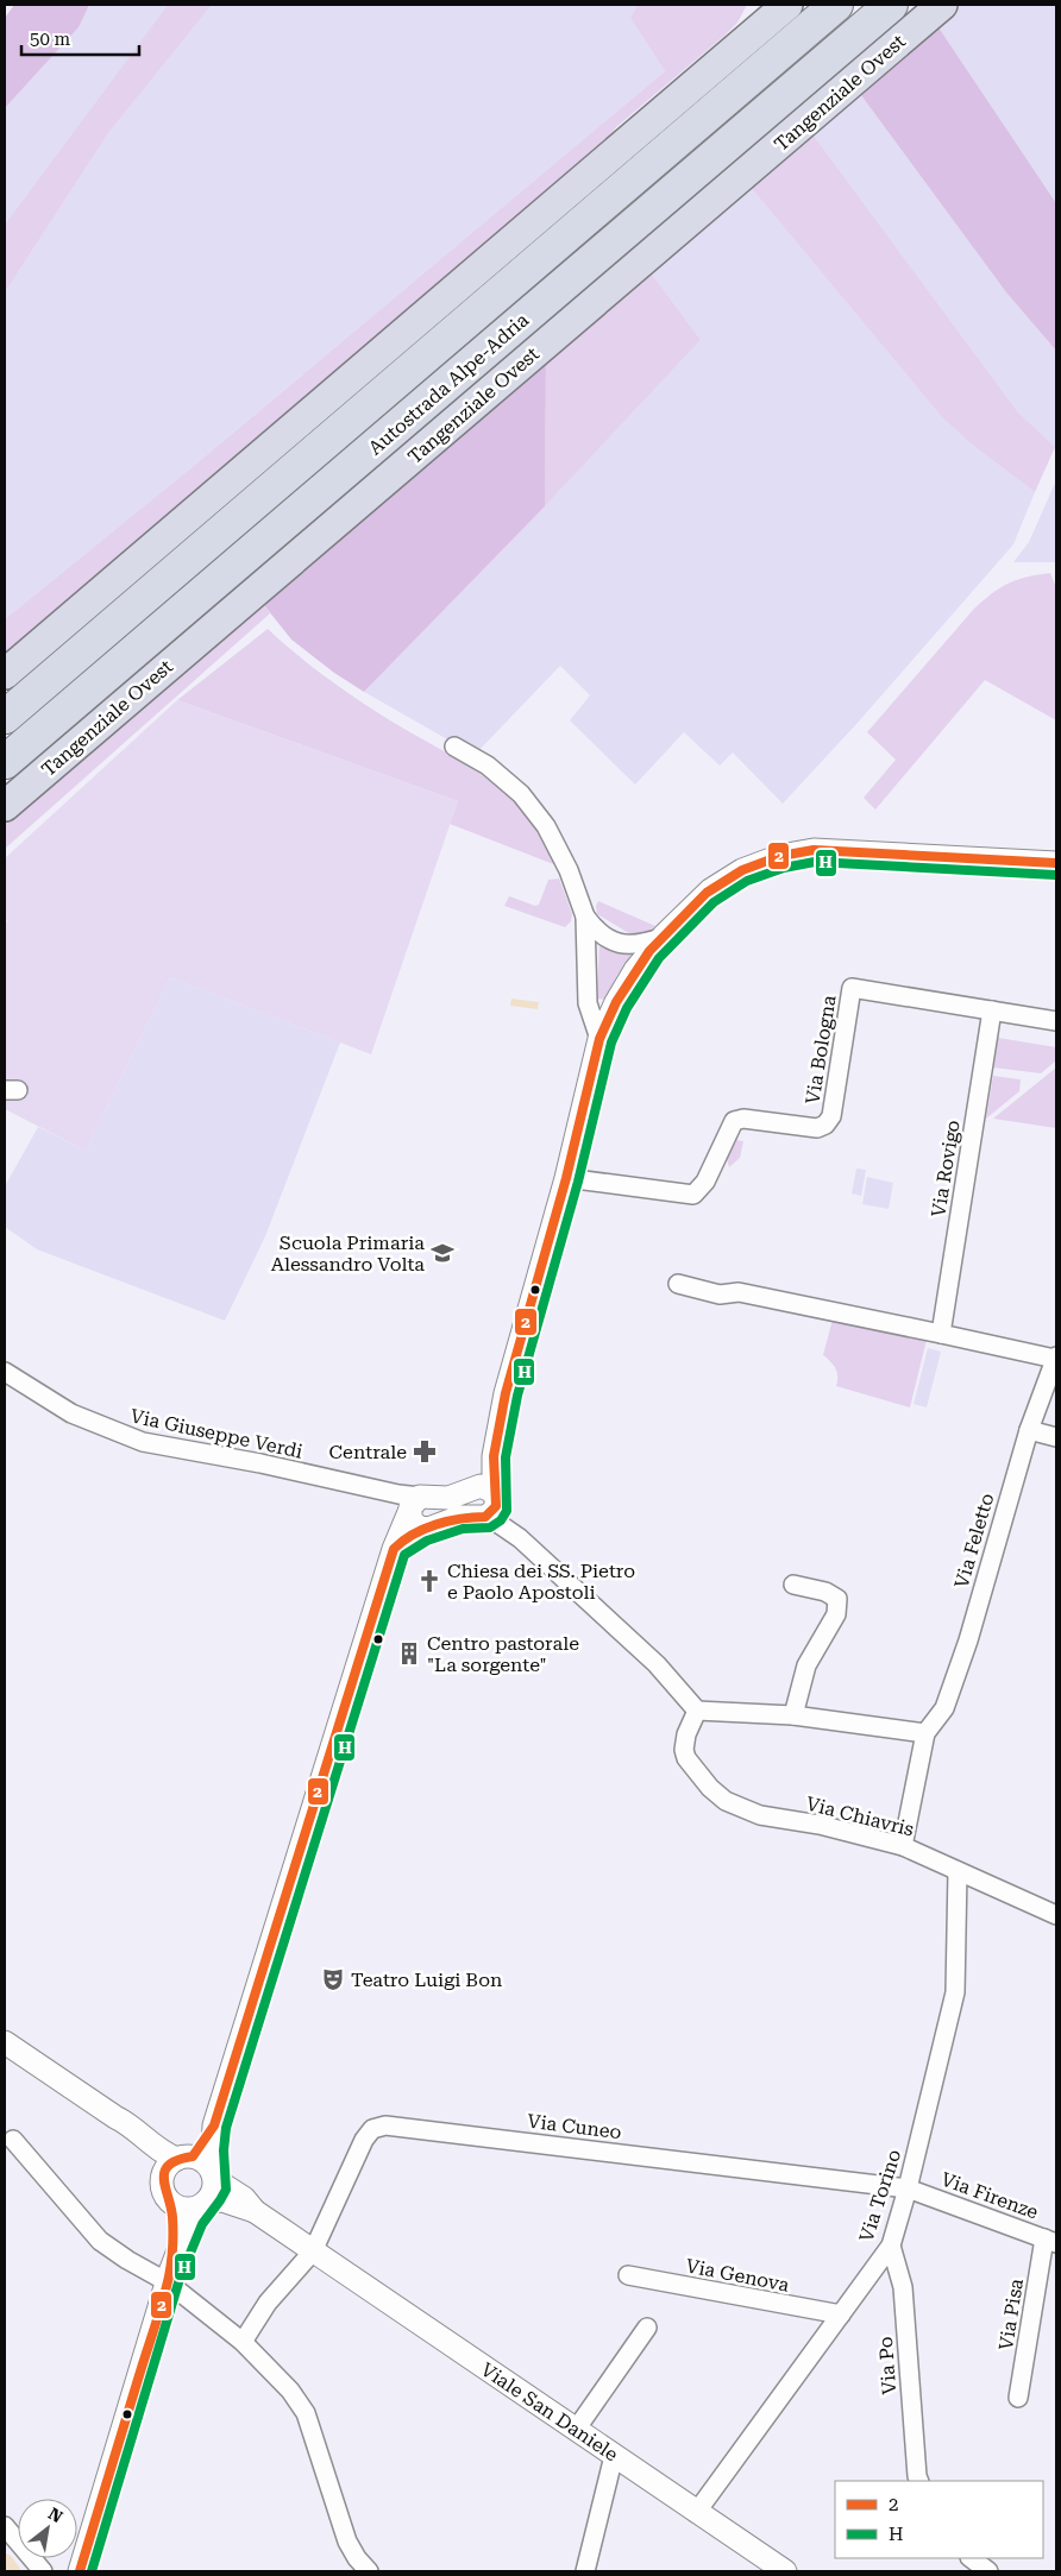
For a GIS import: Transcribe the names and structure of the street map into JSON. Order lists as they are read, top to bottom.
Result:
{
  "streets": {
    "highway": ["Tangenziale Ovest", "Autostrada Alpe-Adria"],
    "street": [
      "Via Bologna",
      "Via Rovigo",
      "Via Giuseppe Verdi",
      "Via Feletto",
      "Via Chiavris",
      "Via Cuneo",
      "Via Torino",
      "Via Firenze",
      "Via Genova",
      "Via Pisa",
      "Via Po",
      "Viale San Daniele"
    ]
  },
  "crossings": [
    ["Via Bologna", "Via Rovigo"],
    ["Via Feletto", "Via Chiavris"],
    ["Via Chiavris", "Via Torino"],
    ["Via Cuneo", "Via Torino"],
    ["Via Cuneo", "Via Firenze"],
    ["Via Cuneo", "Viale San Daniele"],
    ["Via Torino", "Via Firenze"],
    ["Via Torino", "Via Genova"],
    ["Via Torino", "Via Po"],
    ["Via Torino", "Viale San Daniele"],
    ["Via Firenze", "Via Pisa"]
  ],
  "places": {
    "school or university": ["Scuola Primaria Alessandro Volta"],
    "pharmacy": ["Centrale"],
    "church": ["Chiesa dei SS. Pietro e Paolo Apostoli"],
    "building": ["Centro pastorale \"La sorgente\""],
    "theatre": ["Teatro Luigi Bon"]
  },
  "lines": ["transit line 2", "transit line H"],
  "legend": ["2", "H"],
  "scale_bar": "50 m",
  "north": "top right"
}
